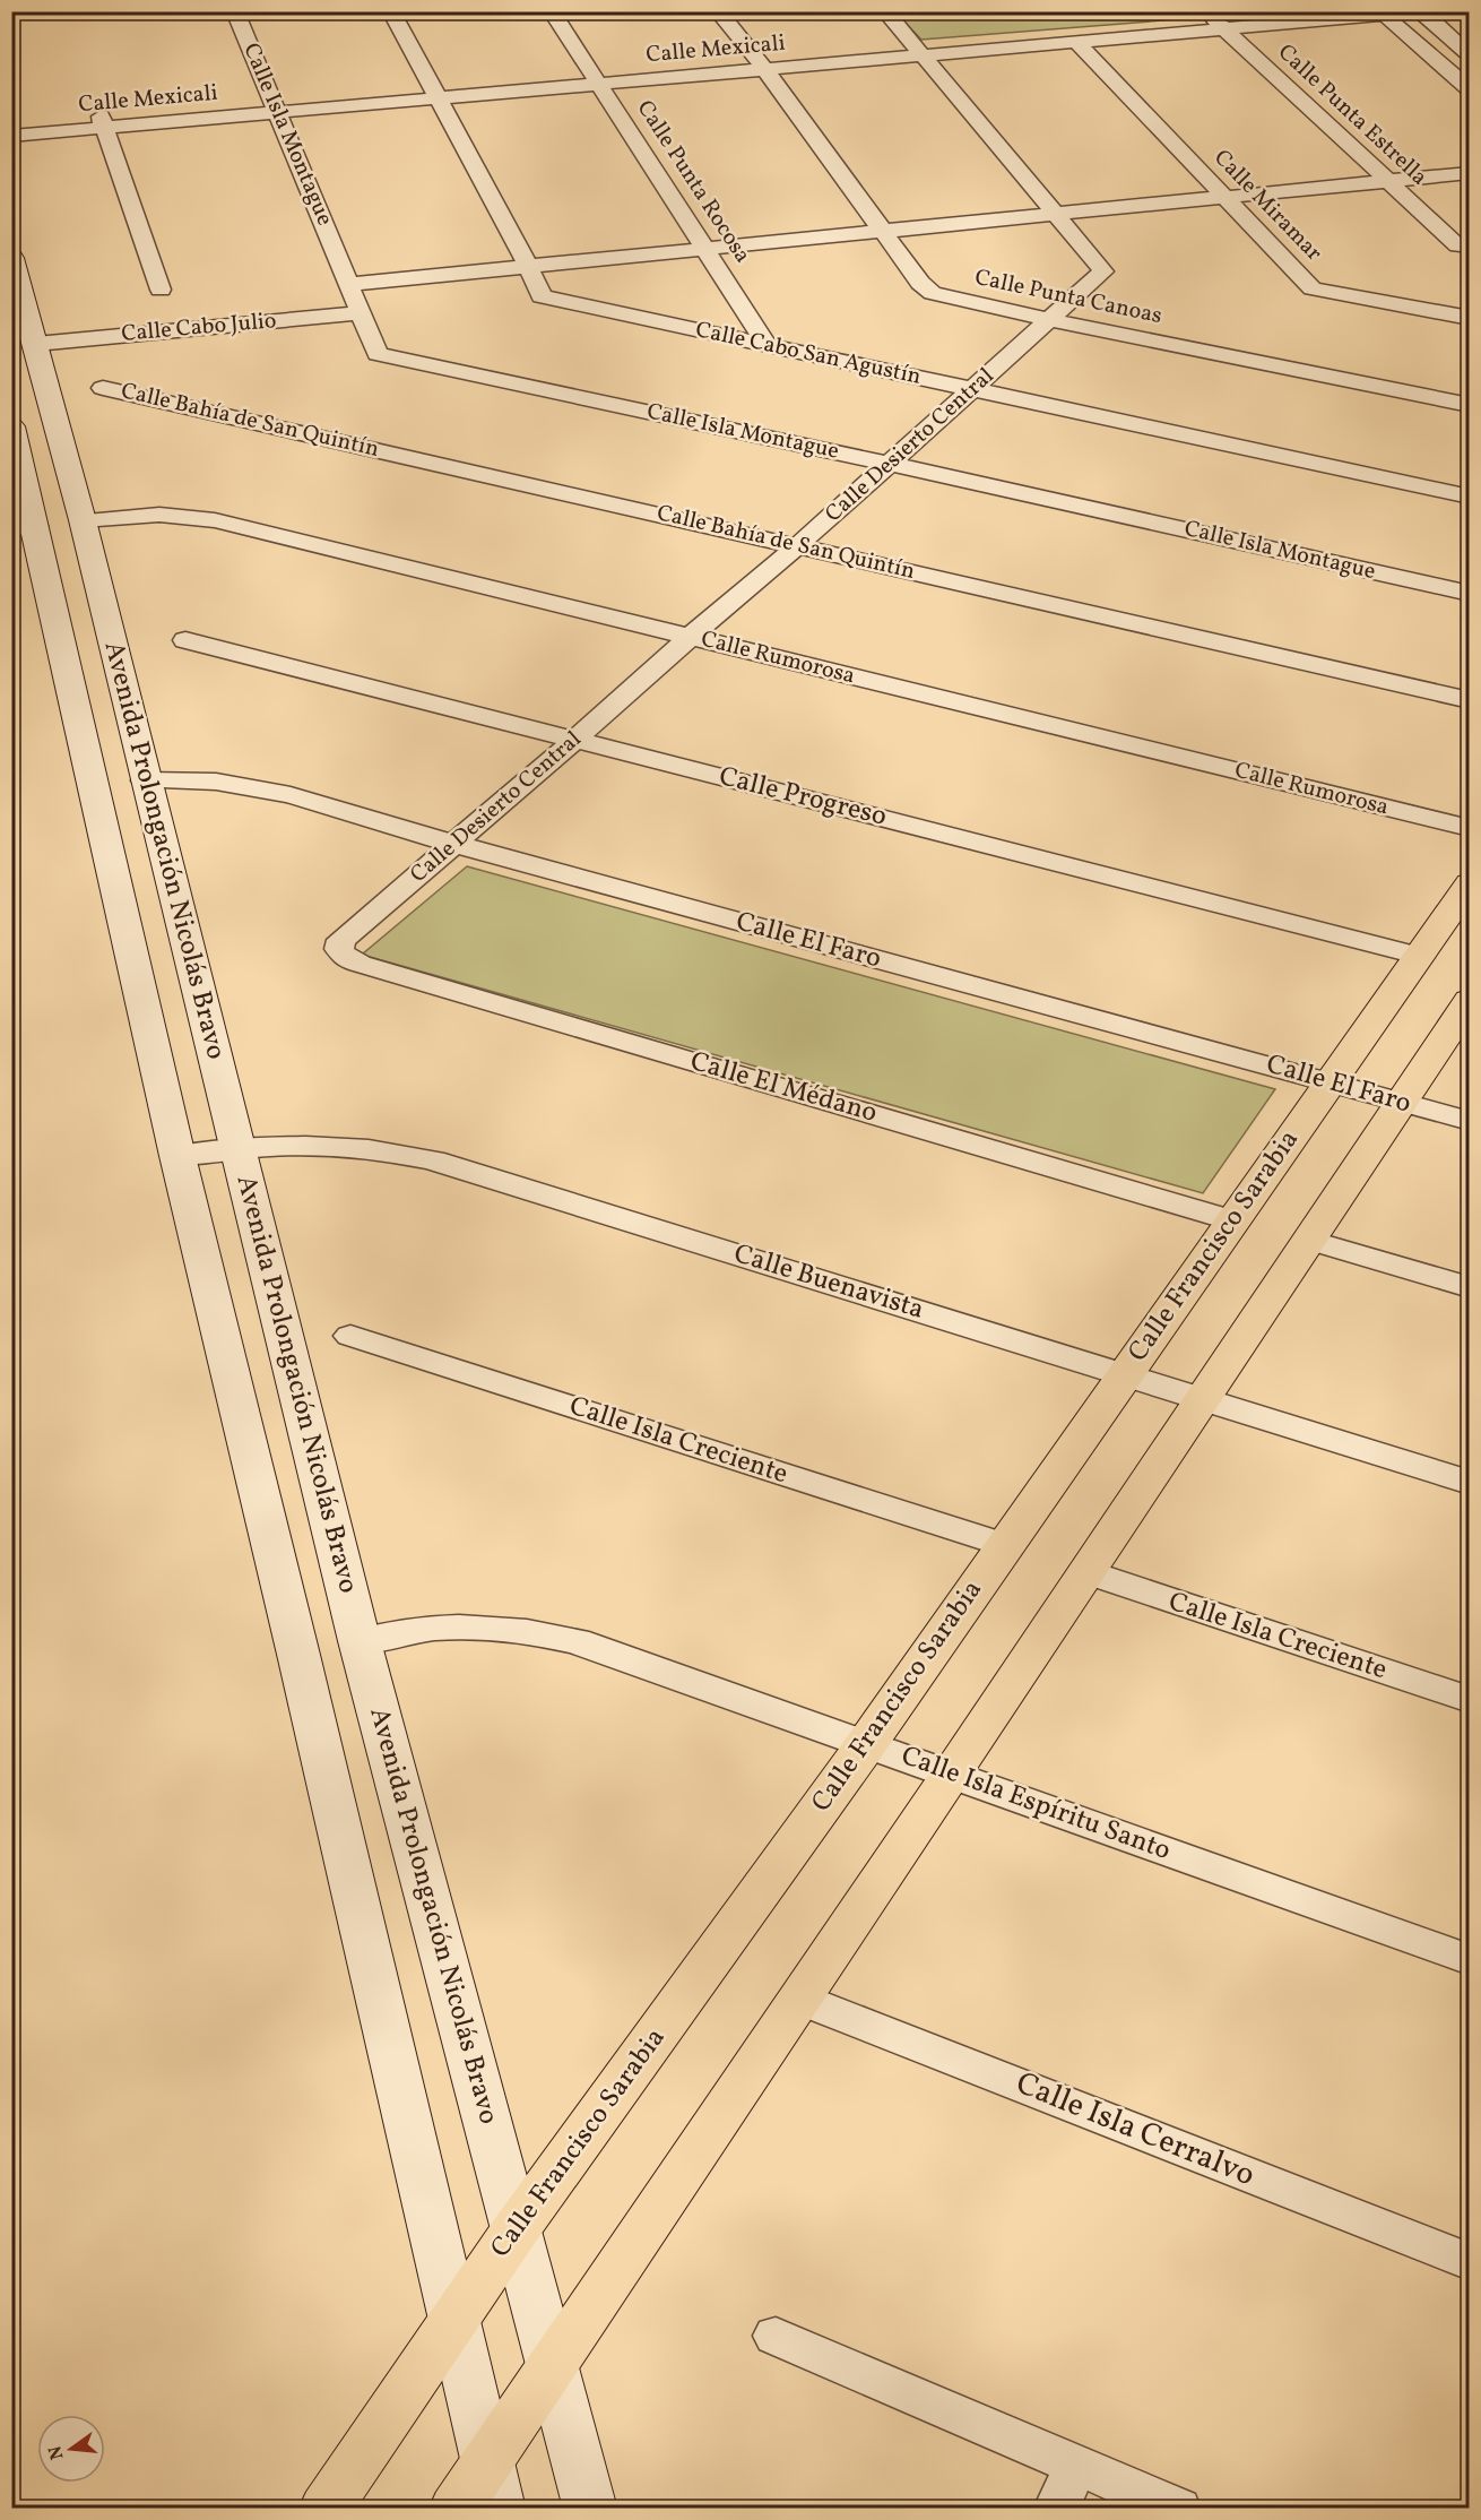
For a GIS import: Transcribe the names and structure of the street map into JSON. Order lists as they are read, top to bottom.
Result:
{
  "streets": {
    "main road": ["Avenida Prolongación Nicolás Bravo", "Calle Francisco Sarabia"],
    "street": [
      "Calle Mexicali",
      "Calle Punta Estrella",
      "Calle Isla Montague",
      "Calle Punta Rocosa",
      "Calle Miramar",
      "Calle Punta Canoas",
      "Calle Cabo Julio",
      "Calle Cabo San Agustín",
      "Calle Bahía de San Quintín",
      "Calle Desierto Central",
      "Calle Rumorosa",
      "Calle Progreso",
      "Calle El Faro",
      "Calle El Médano",
      "Calle Buenavista",
      "Calle Isla Creciente",
      "Calle Isla Espíritu Santo",
      "Calle Isla Cerralvo"
    ]
  },
  "crossings": [
    ["Calle Mexicali", "Calle Punta Estrella"],
    ["Calle Mexicali", "Calle Isla Montague"],
    ["Calle Mexicali", "Calle Punta Rocosa"],
    ["Calle Mexicali", "Calle Miramar"],
    ["Calle Mexicali", "Calle Punta Canoas"],
    ["Calle Mexicali", "Calle Cabo San Agustín"],
    ["Calle Mexicali", "Calle Desierto Central"],
    ["Calle Isla Montague", "Calle Cabo Julio"],
    ["Calle Isla Montague", "Calle Desierto Central"],
    ["Calle Punta Rocosa", "Calle Cabo San Agustín"],
    ["Calle Punta Canoas", "Calle Desierto Central"],
    ["Calle Cabo Julio", "Avenida Prolongación Nicolás Bravo"],
    ["Calle Cabo San Agustín", "Calle Desierto Central"],
    ["Calle Bahía de San Quintín", "Calle Desierto Central"],
    ["Calle Desierto Central", "Calle Rumorosa"],
    ["Calle Desierto Central", "Calle Progreso"],
    ["Calle Desierto Central", "Calle El Faro"],
    ["Calle Desierto Central", "Calle El Médano"],
    ["Calle Rumorosa", "Avenida Prolongación Nicolás Bravo"],
    ["Calle Progreso", "Calle Francisco Sarabia"],
    ["Avenida Prolongación Nicolás Bravo", "Calle El Faro"],
    ["Avenida Prolongación Nicolás Bravo", "Calle Francisco Sarabia"],
    ["Avenida Prolongación Nicolás Bravo", "Calle Buenavista"],
    ["Avenida Prolongación Nicolás Bravo", "Calle Isla Espíritu Santo"],
    ["Calle El Faro", "Calle Francisco Sarabia"],
    ["Calle El Médano", "Calle Francisco Sarabia"],
    ["Calle Francisco Sarabia", "Calle Buenavista"],
    ["Calle Francisco Sarabia", "Calle Isla Creciente"],
    ["Calle Francisco Sarabia", "Calle Isla Espíritu Santo"]
  ],
  "north": "left"
}
